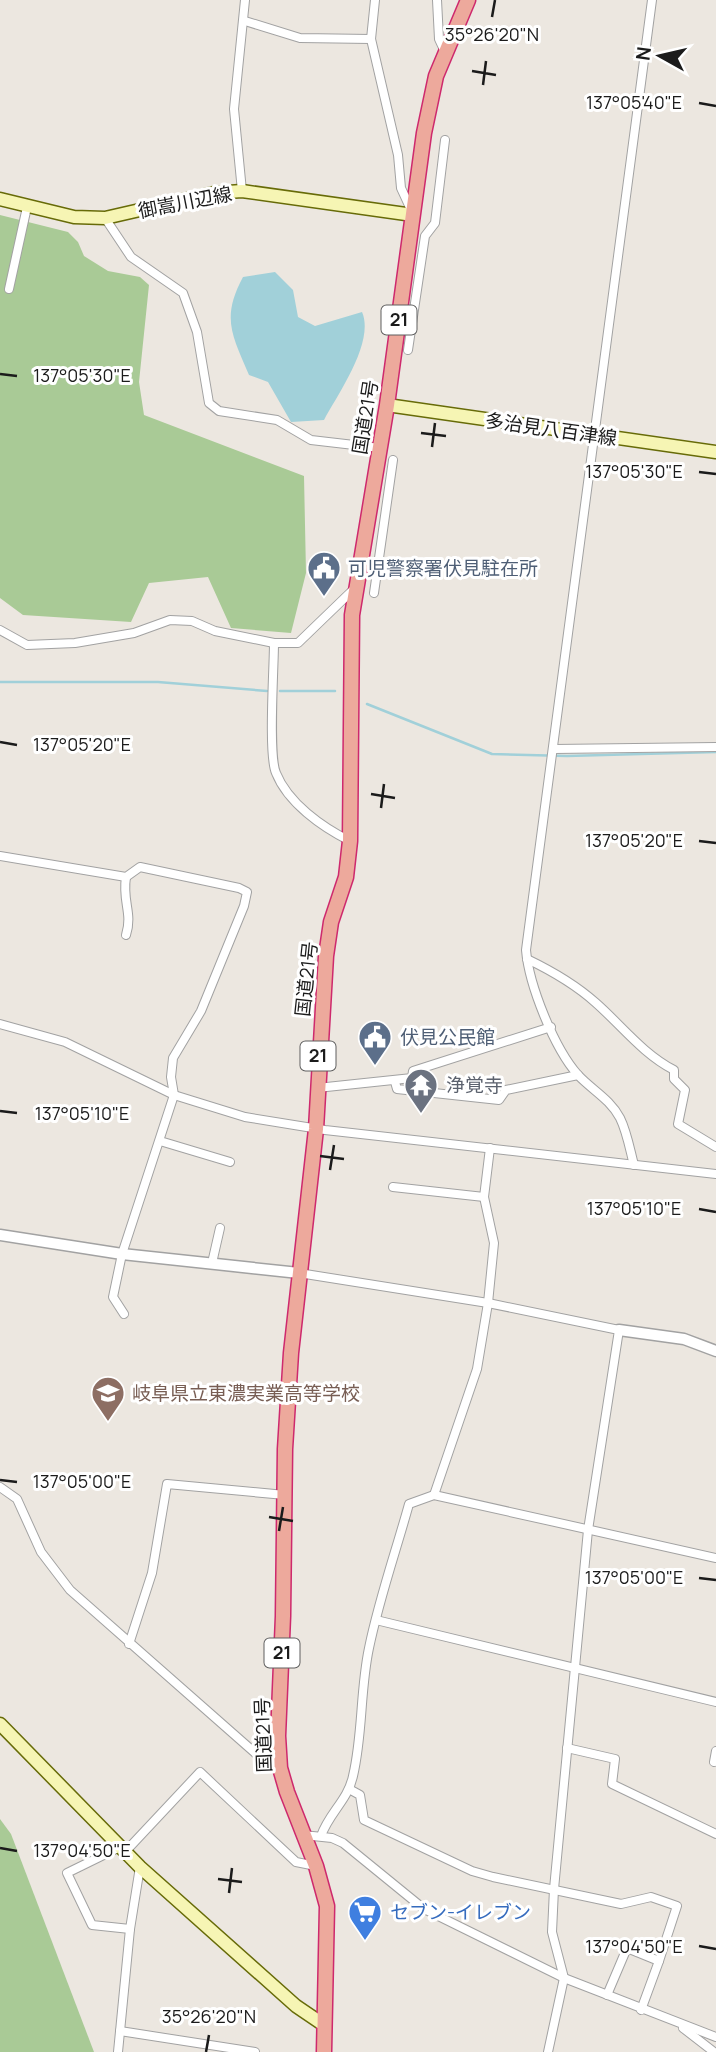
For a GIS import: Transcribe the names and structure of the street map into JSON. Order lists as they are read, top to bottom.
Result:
{
  "streets": {
    "highway": ["21", "国道21号"],
    "main road": ["御嵩川辺線", "多治見八百津線"]
  },
  "crossings": [
    ["御嵩川辺線", "国道21号"],
    ["国道21号", "多治見八百津線"]
  ],
  "places": {
    "public building": ["可児警察署伏見駐在所", "伏見公民館"],
    "temple": ["浄覚寺"],
    "school or university": ["岐阜県立東濃実業高等学校"],
    "supermarket": ["セブン-イレブン"]
  },
  "north": "left",
  "coordinates": [
    "35°26'20\"N",
    "137°05'40\"E",
    "137°05'30\"E",
    "137°05'20\"E",
    "137°05'10\"E",
    "137°05'00\"E",
    "137°04'50\"E"
  ]
}
